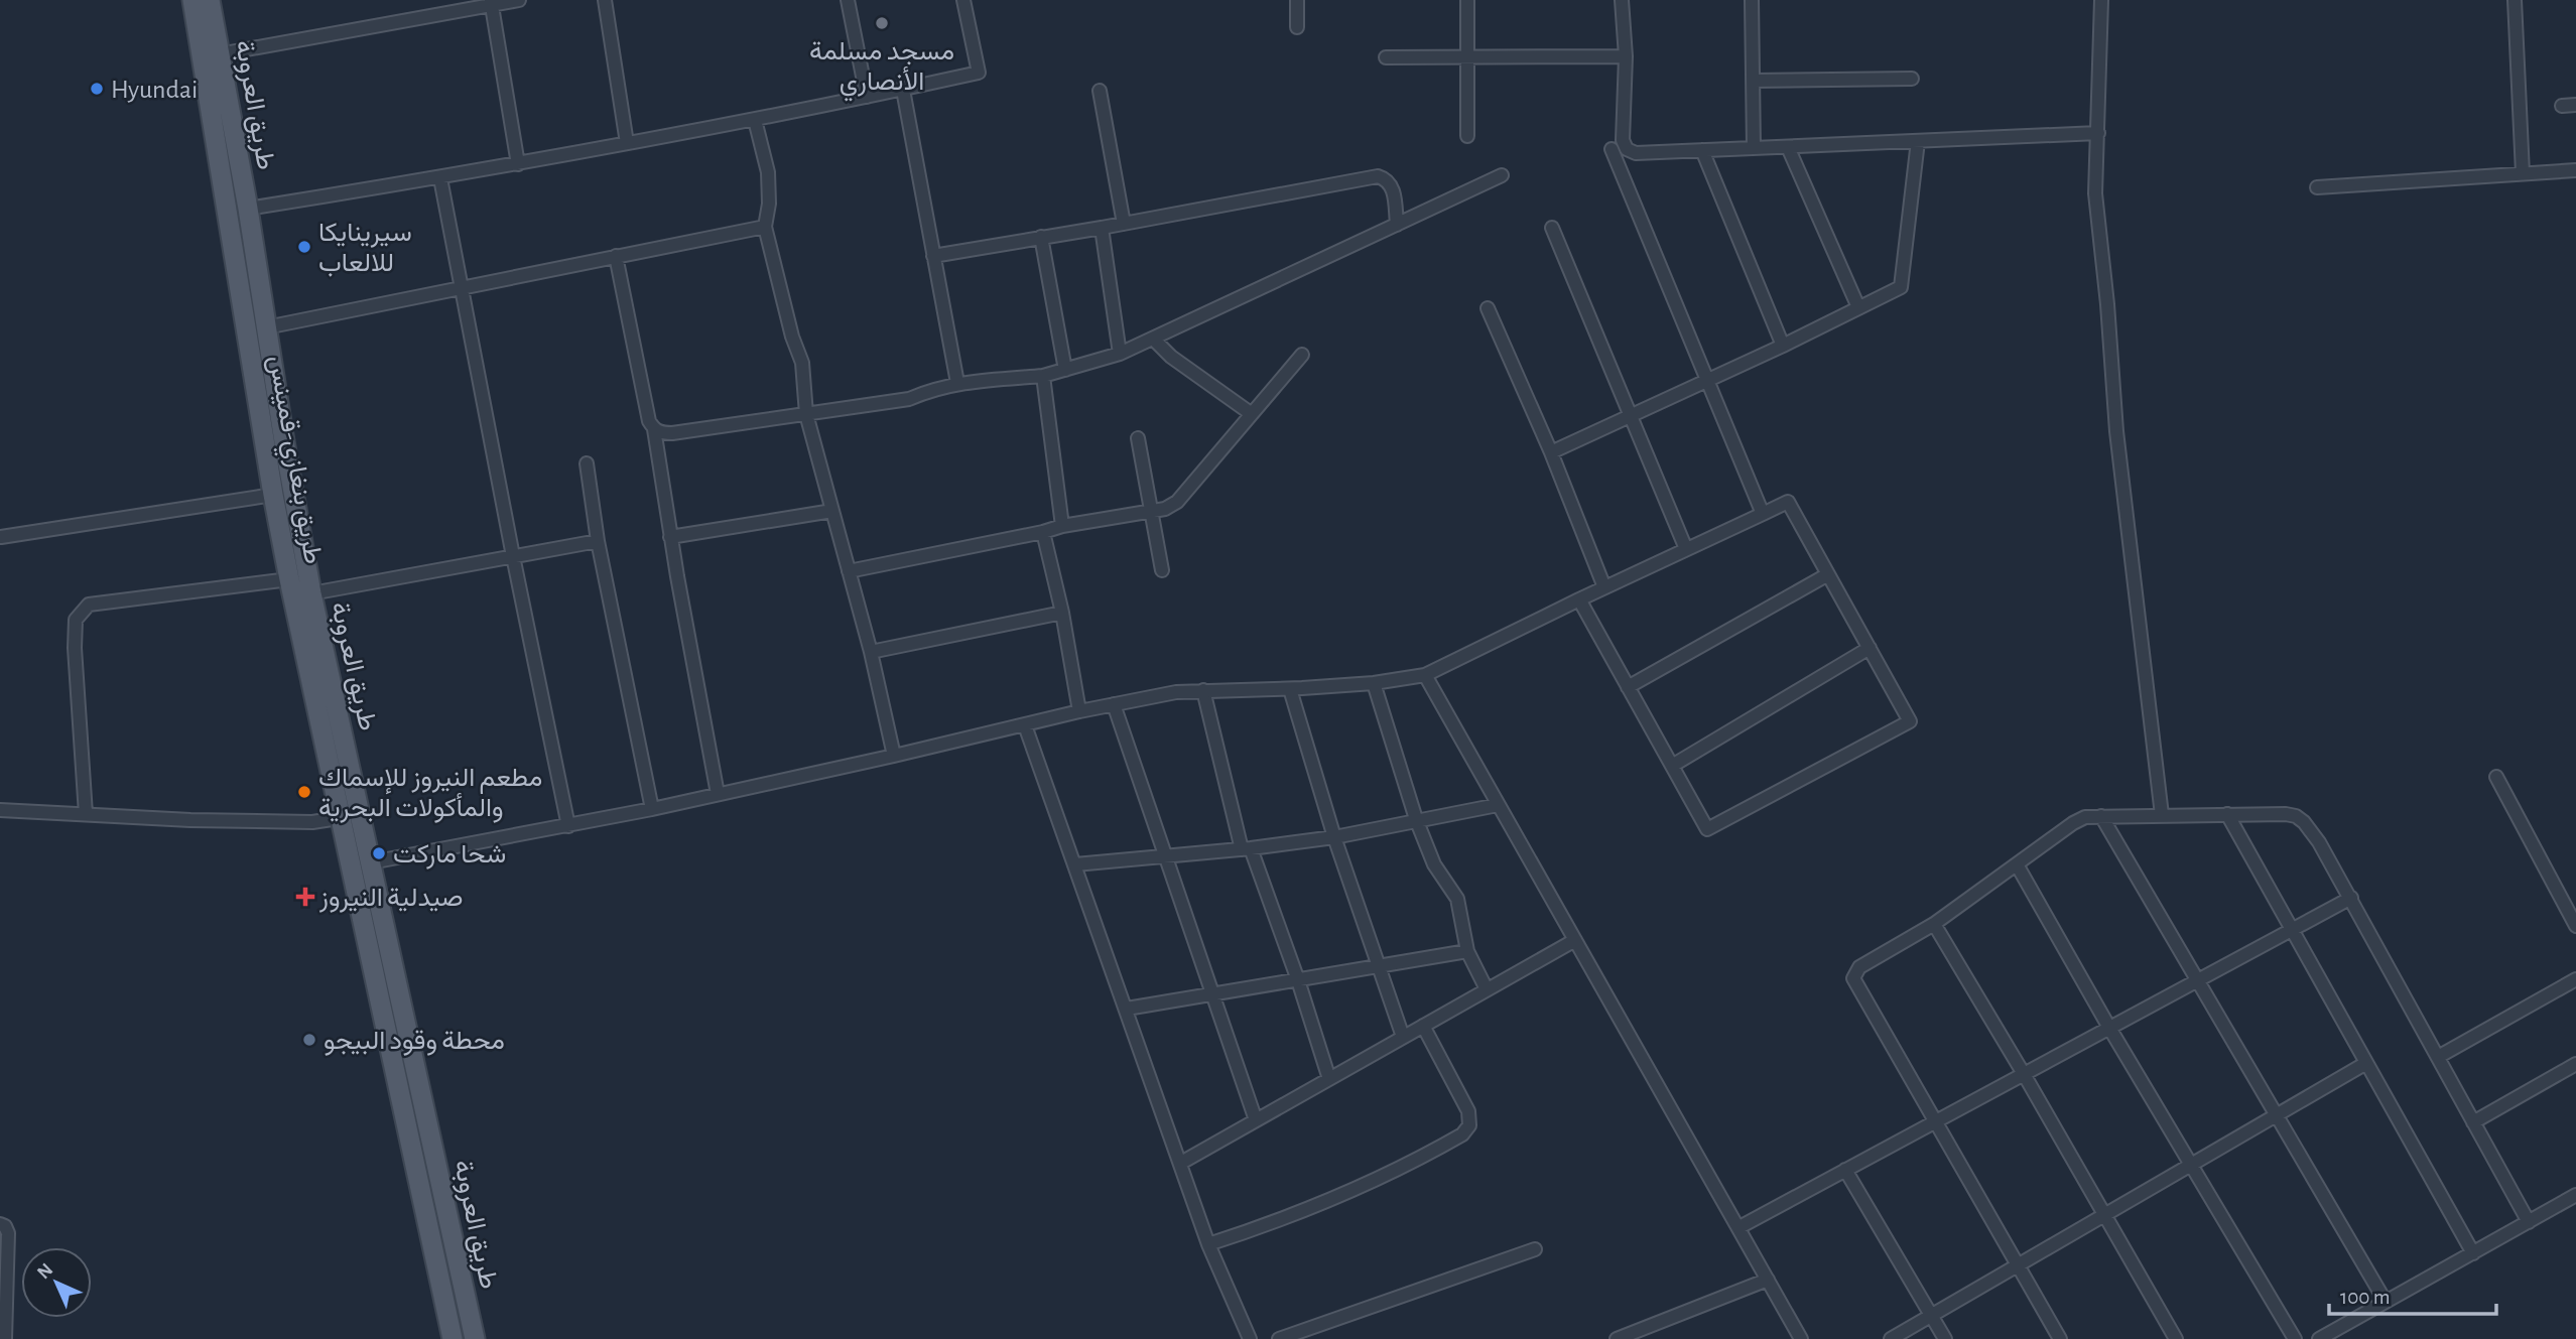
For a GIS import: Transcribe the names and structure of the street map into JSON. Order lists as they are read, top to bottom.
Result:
{
  "streets": {
    "main road": ["طريق العروبة", "طريق بنغازي-قمينس"]
  },
  "crossings": [
    ["طريق العروبة", "طريق بنغازي-قمينس"]
  ],
  "places": {
    "other": [
      "مسجد مسلمة الأنصاري",
      "Hyundai",
      "سيرينايكا للالعاب",
      "مطعم النيروز للإسماك والمأكولات البحرية",
      "شحا ماركت",
      "محطة وقود البيجو"
    ],
    "health": ["صيدلية النيروز"]
  },
  "scale_bar": "100 m",
  "north": "top left"
}
